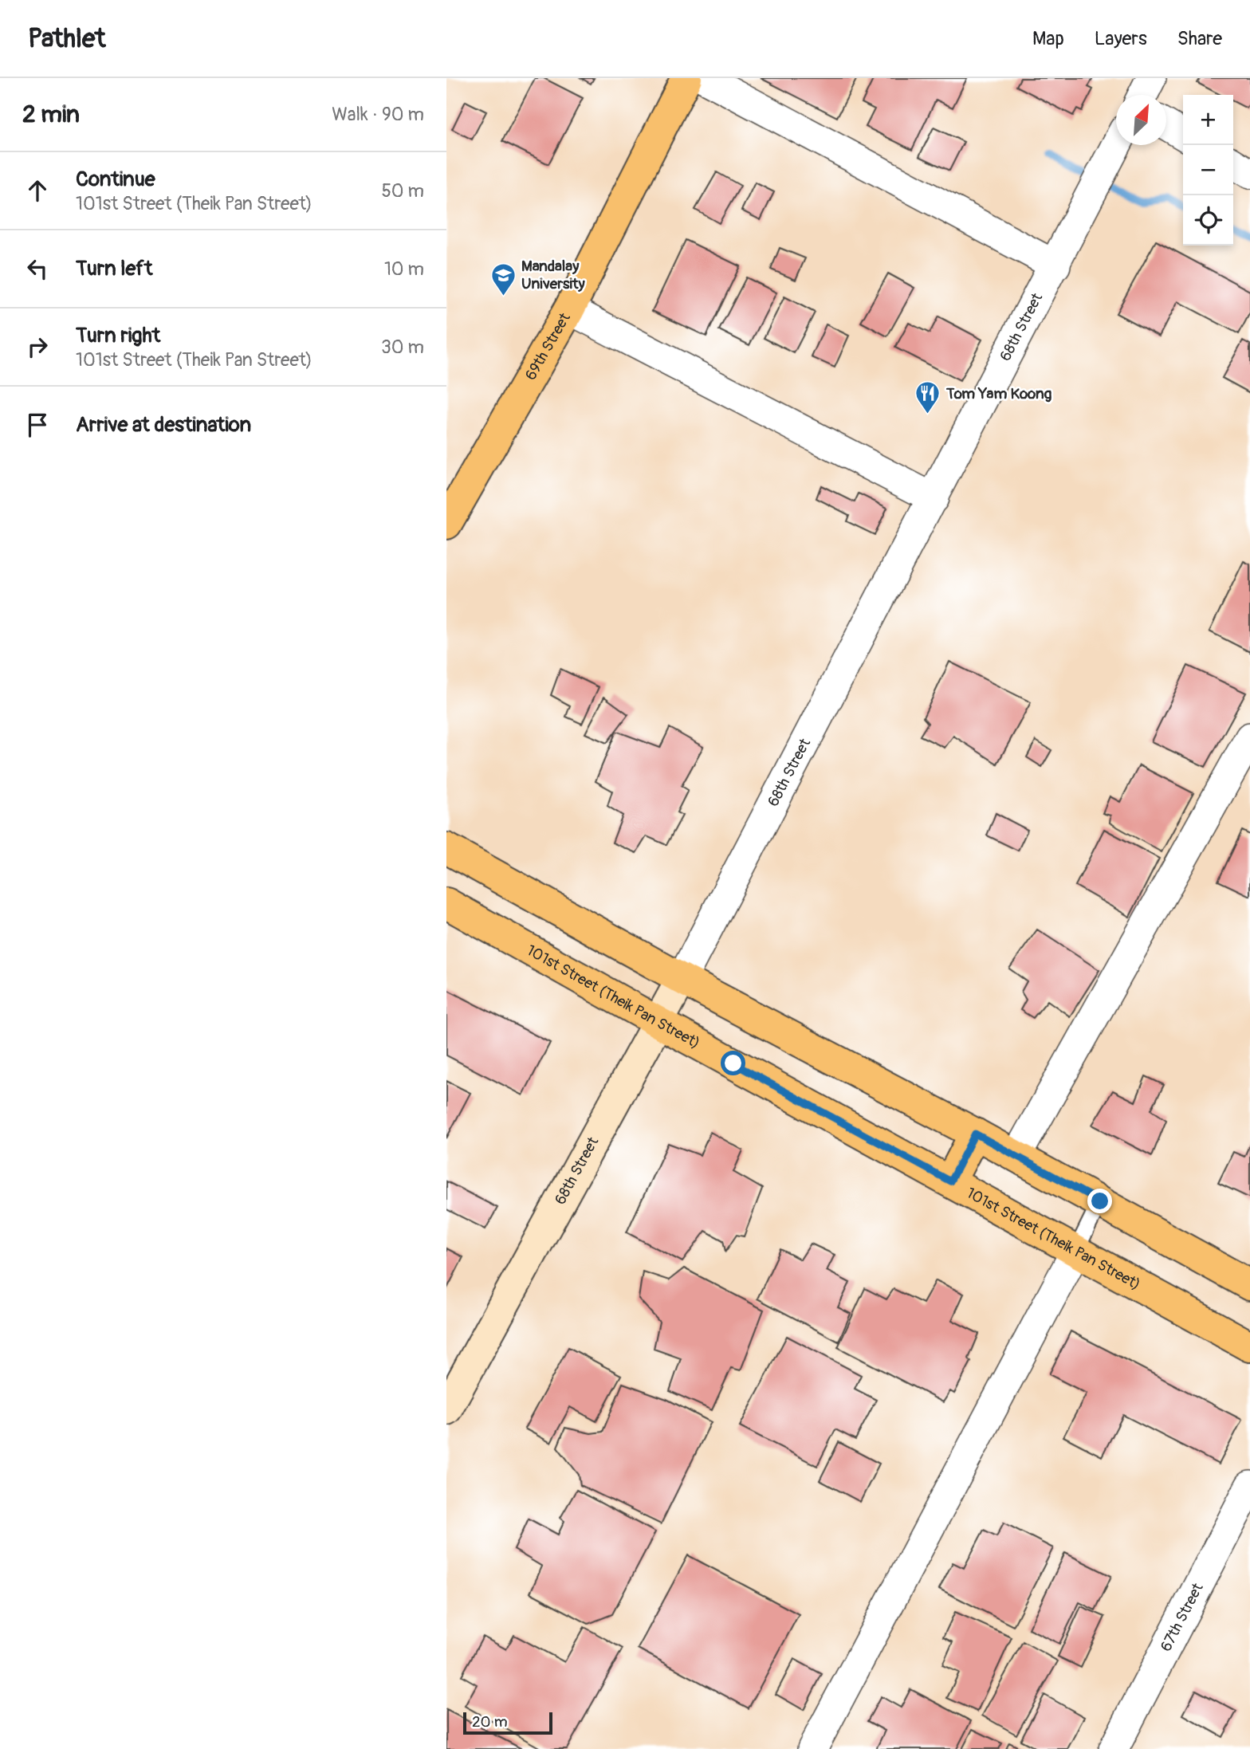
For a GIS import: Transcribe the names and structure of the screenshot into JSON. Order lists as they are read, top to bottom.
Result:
{
  "streets": {
    "main road": ["68th Street", "69th Street", "101st Street (Theik Pan Street)"],
    "street": ["67th Street"]
  },
  "crossings": [
    ["68th Street", "101st Street (Theik Pan Street)"]
  ],
  "places": {
    "school or university": ["Mandalay University"],
    "restaurant": ["Tom Yam Koong"]
  },
  "scale_bar": "20 m",
  "north": "top right",
  "page": {
    "header": "Pathlet",
    "nav": ["Map", "Layers", "Share"],
    "heading": ["2 min", "Walk · 90 m"],
    "map_buttons": ["+", "−"],
    "list": [
      ["Continue", "101st Street (Theik Pan Street)", "50 m"],
      ["Turn left", "10 m"],
      ["Turn right", "101st Street (Theik Pan Street)", "30 m"],
      "Arrive at destination"
    ],
    "scale": "20 m"
  }
}
